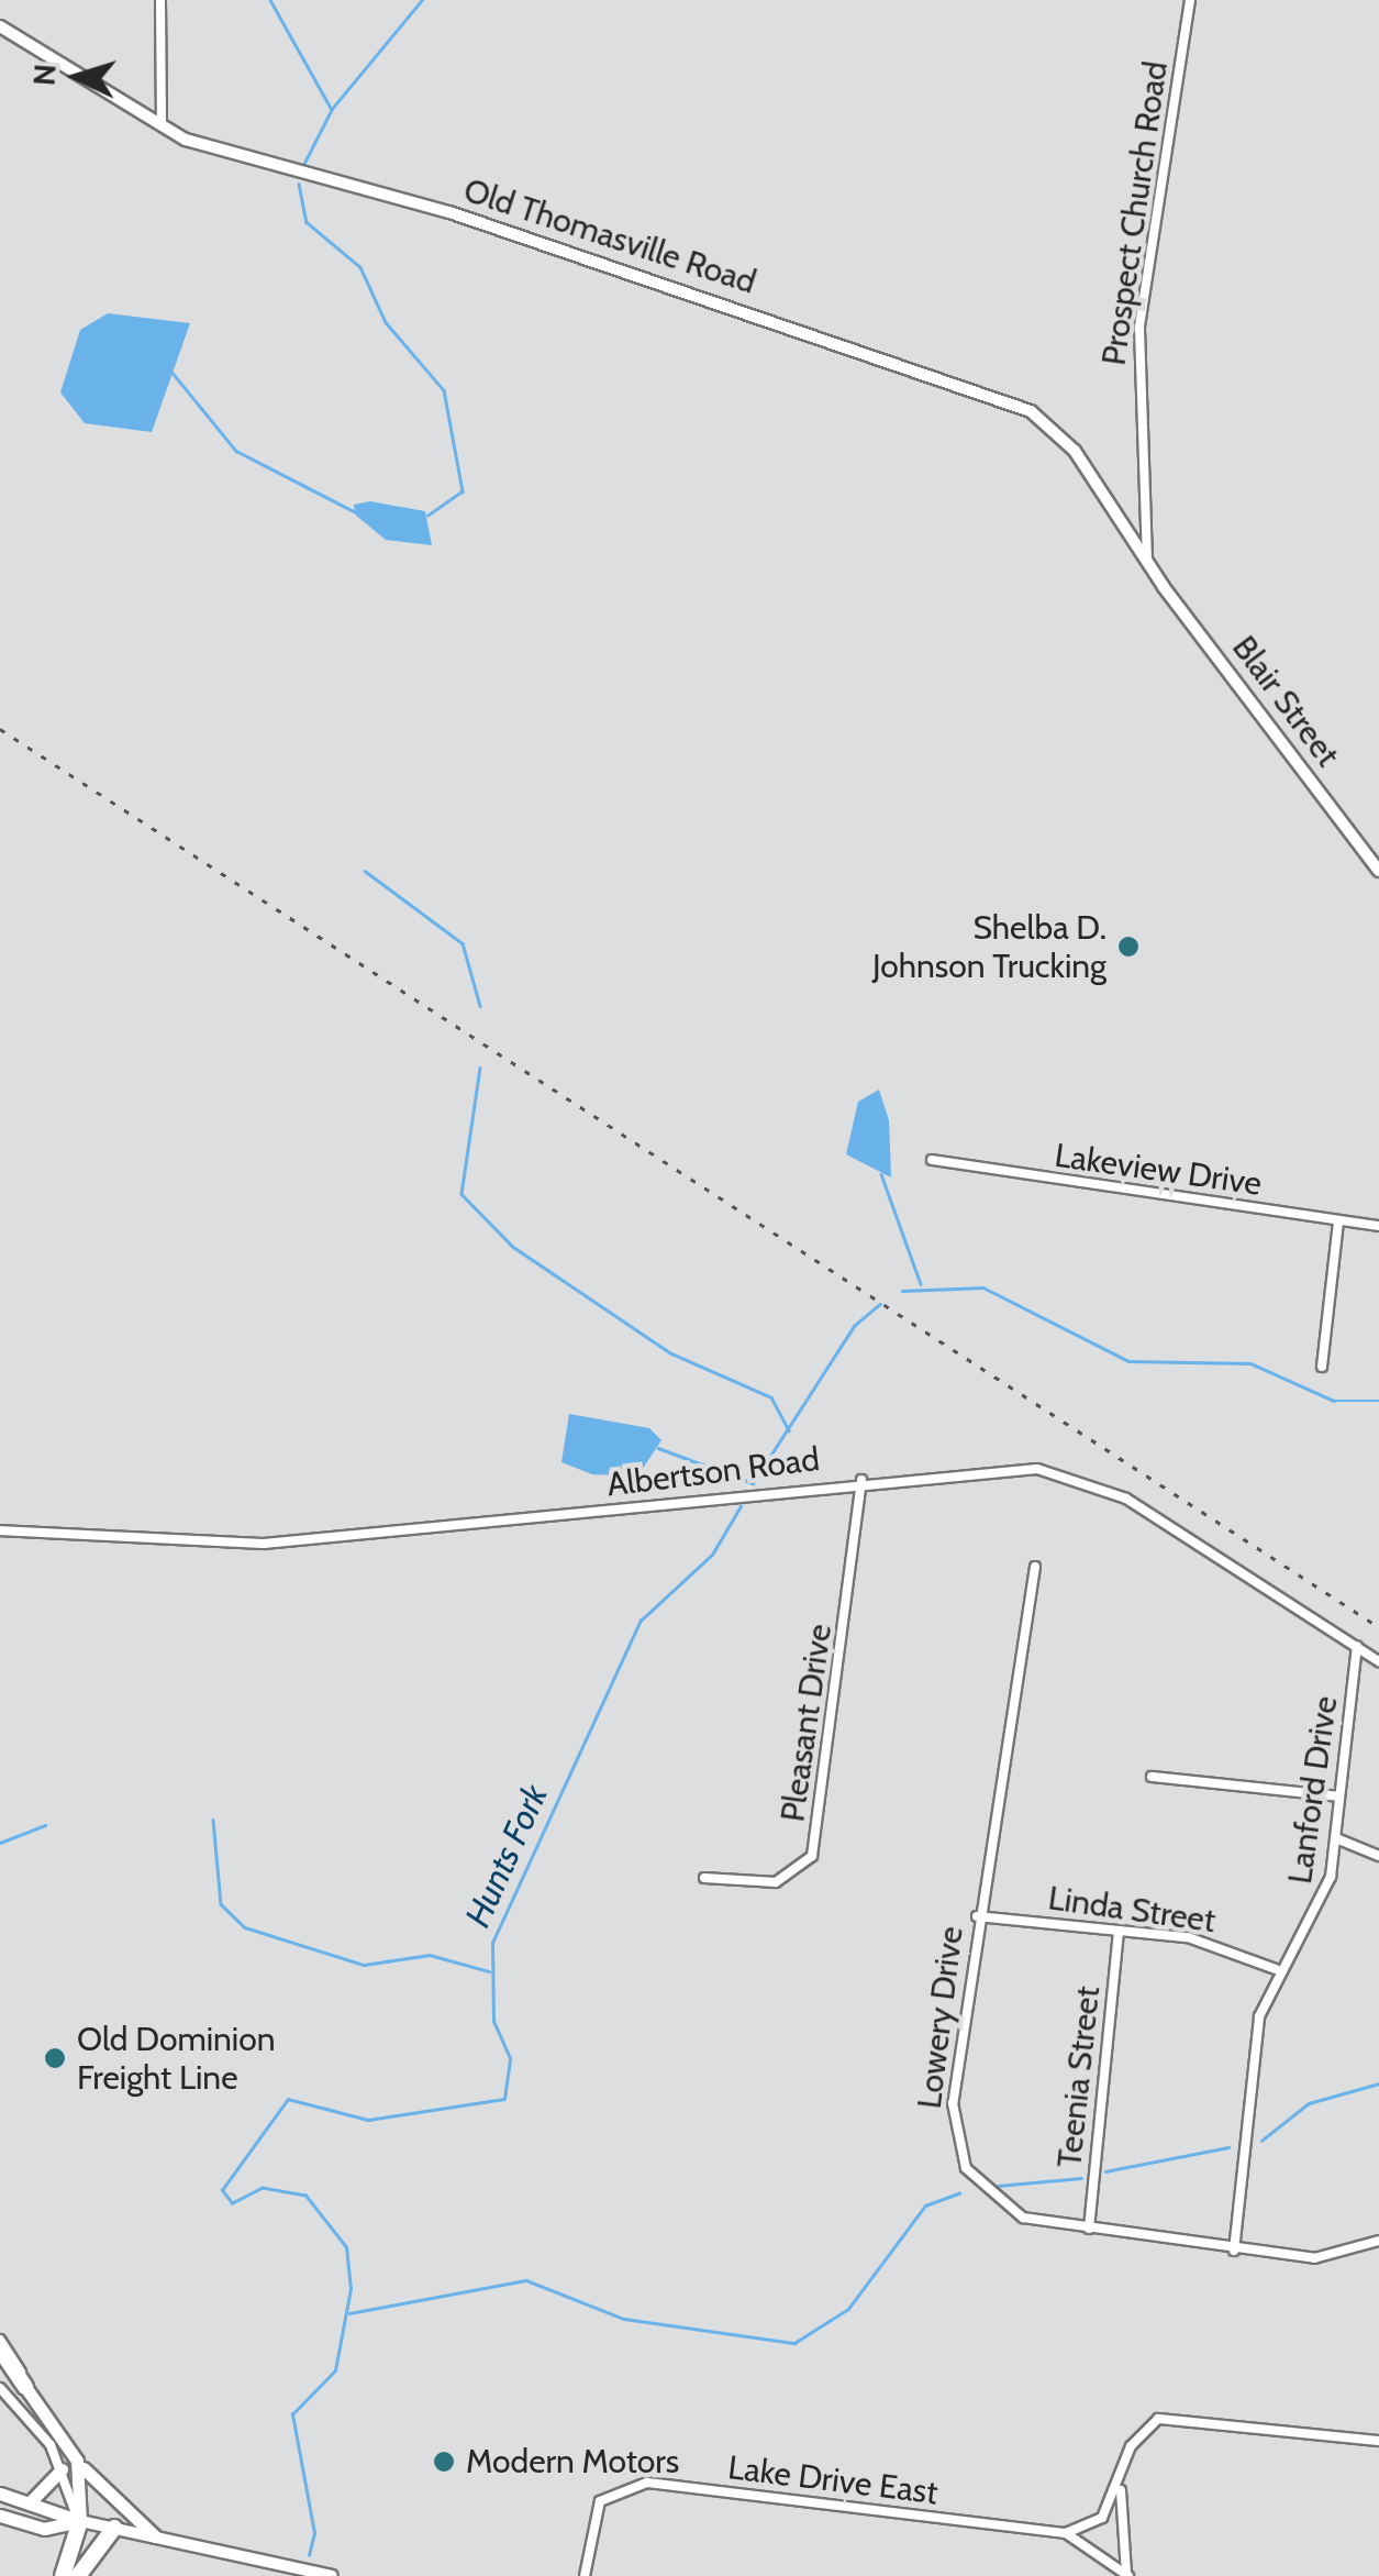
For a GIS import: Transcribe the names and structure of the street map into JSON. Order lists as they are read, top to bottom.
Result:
{
  "streets": {
    "street": [
      "Prospect Church Road",
      "Old Thomasville Road",
      "Blair Street",
      "Lakeview Drive",
      "Albertson Road",
      "Pleasant Drive",
      "Lanford Drive",
      "Linda Street",
      "Lowery Drive",
      "Teenia Street",
      "Lake Drive East"
    ]
  },
  "crossings": [
    ["Prospect Church Road", "Old Thomasville Road"],
    ["Prospect Church Road", "Blair Street"],
    ["Old Thomasville Road", "Blair Street"],
    ["Albertson Road", "Pleasant Drive"],
    ["Albertson Road", "Lanford Drive"],
    ["Lanford Drive", "Linda Street"],
    ["Lanford Drive", "Lowery Drive"],
    ["Linda Street", "Lowery Drive"],
    ["Linda Street", "Teenia Street"],
    ["Lowery Drive", "Teenia Street"]
  ],
  "water": ["Hunts Fork"],
  "places": ["Shelba D. Johnson Trucking", "Old Dominion Freight Line", "Modern Motors"],
  "north": "left"
}
